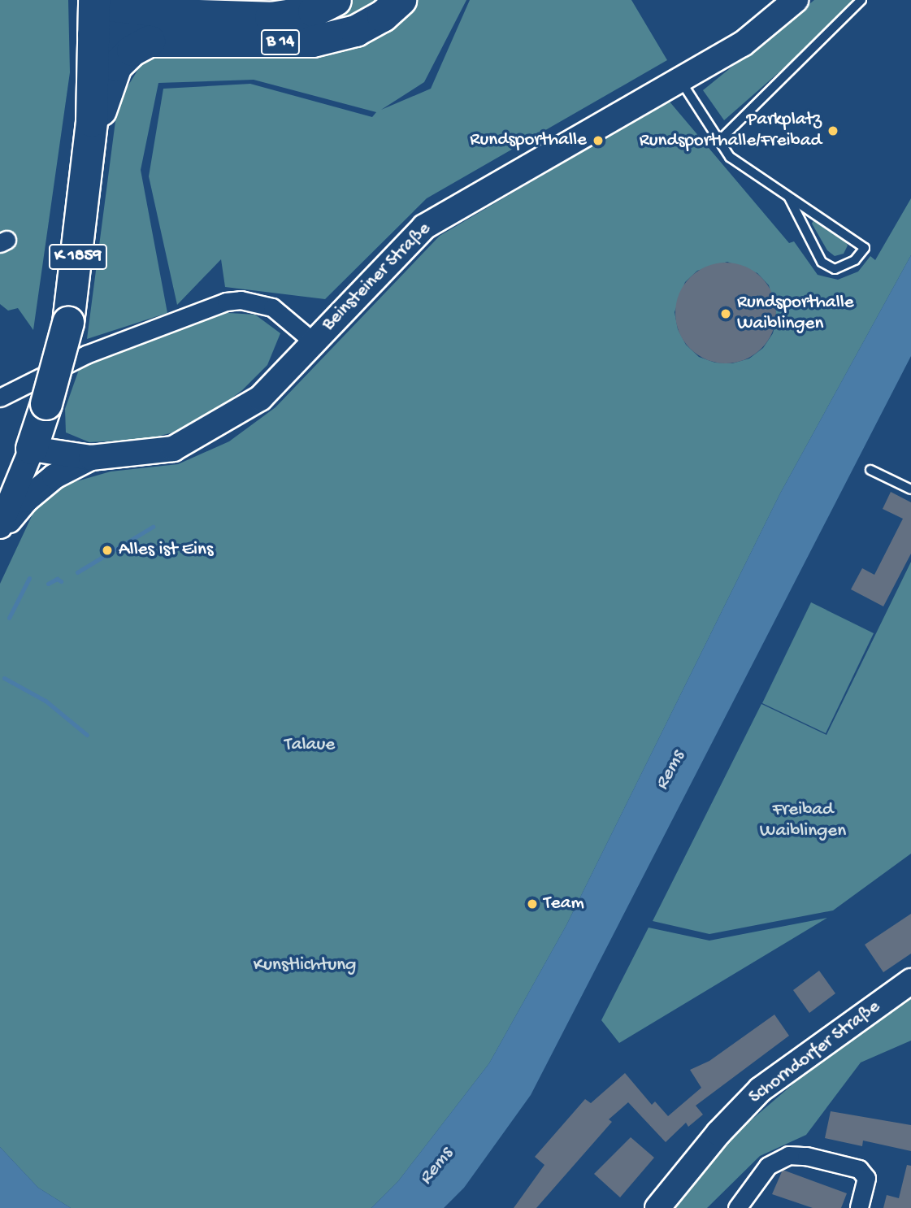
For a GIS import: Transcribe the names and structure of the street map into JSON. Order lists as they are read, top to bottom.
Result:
{
  "streets": {
    "highway": ["B 14", "K 1859"],
    "street": ["Beinsteiner Straße", "Schorndorfer Straße"]
  },
  "crossings": [
    ["B 14", "K 1859"]
  ],
  "water": ["Rems"],
  "parks": ["Talaue", "Freibad Waiblingen", "Kunstlichtung"],
  "places": [
    "Parkplatz Rundsporthalle/Freibad",
    "Rundsporthalle",
    "Rundsporthalle Waiblingen",
    "Alles ist Eins",
    "Team"
  ]
}
